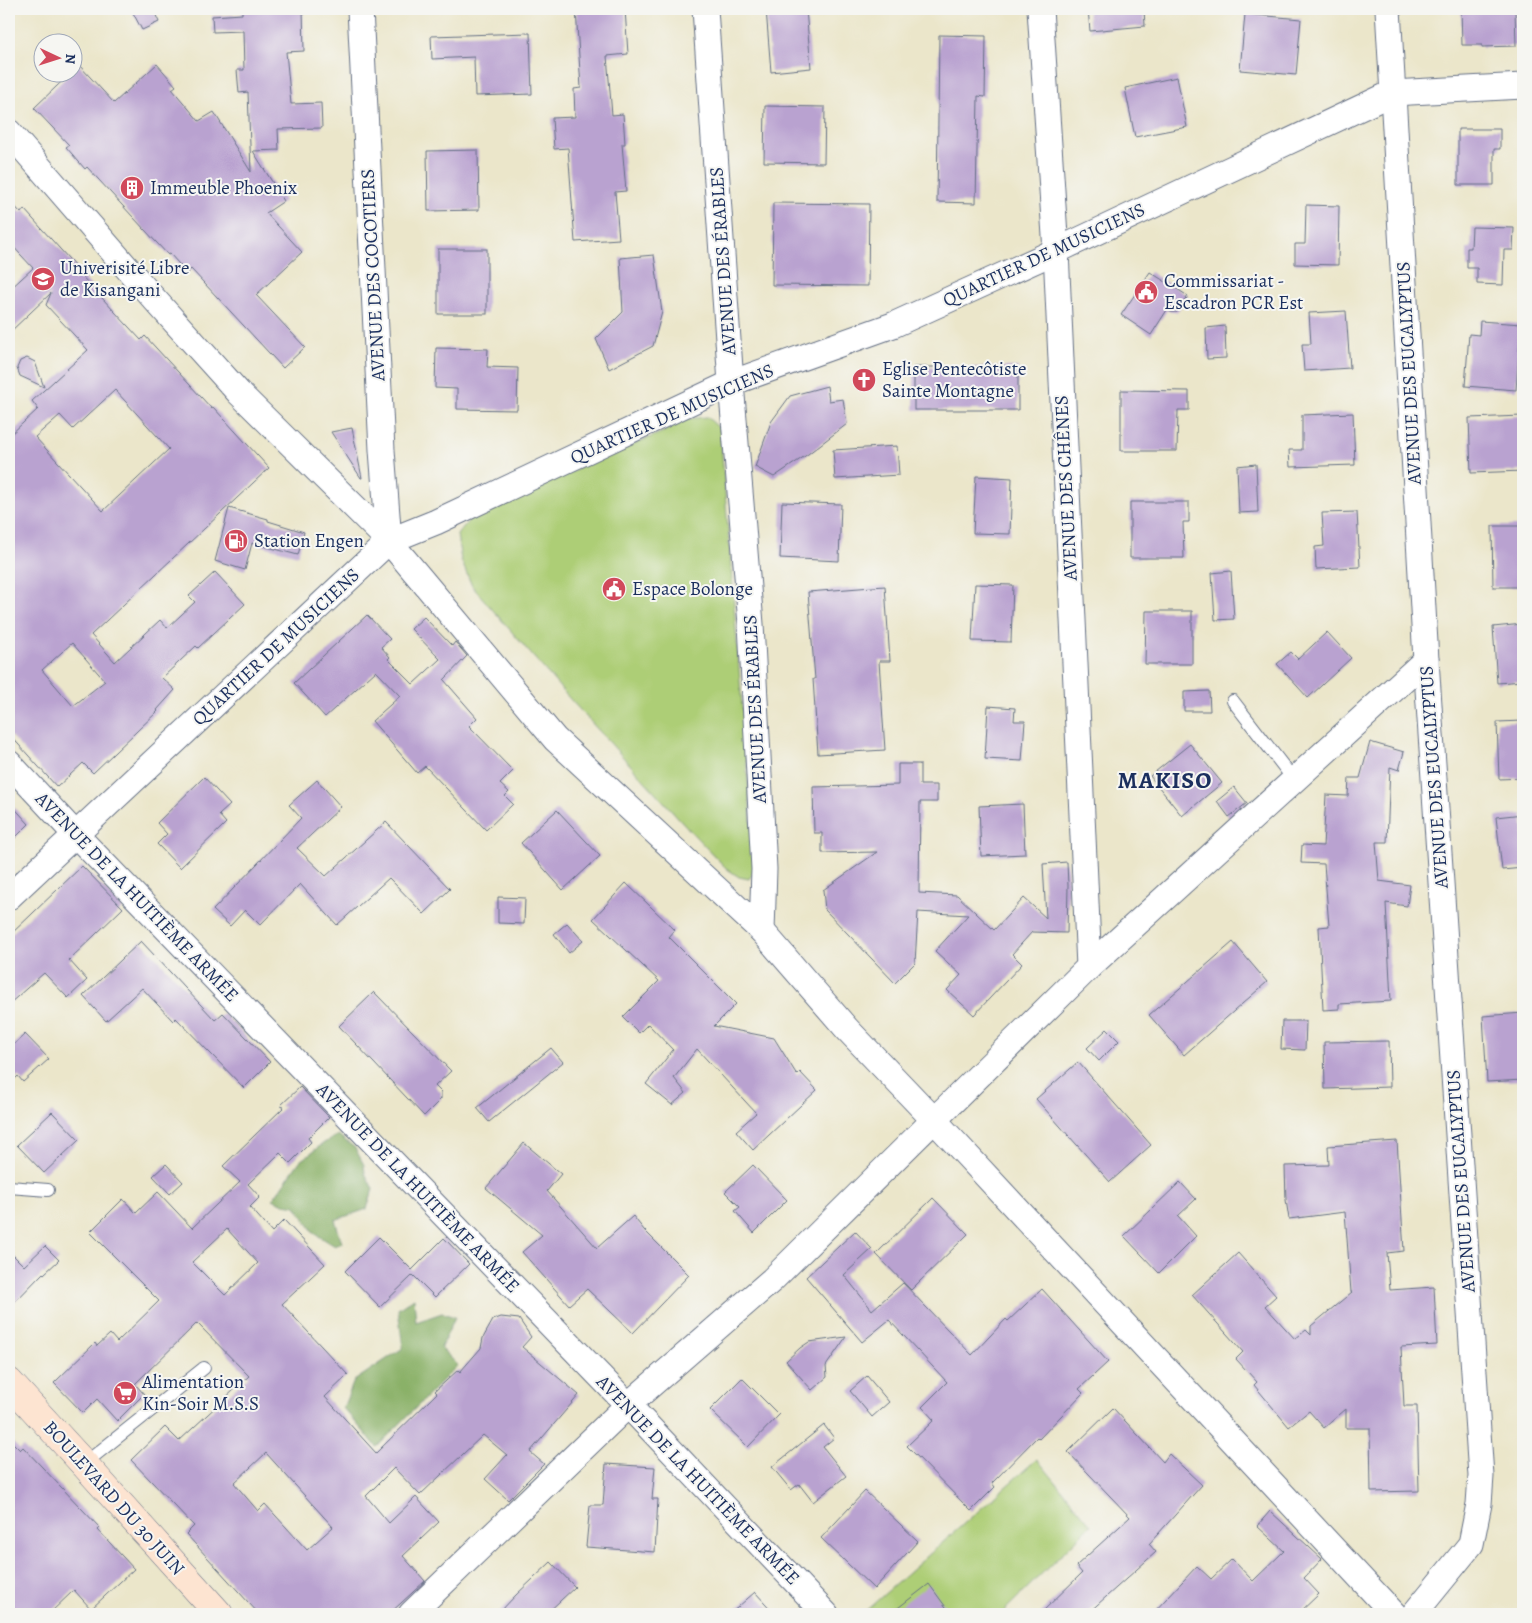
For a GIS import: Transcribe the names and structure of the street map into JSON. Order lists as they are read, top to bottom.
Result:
{
  "streets": {
    "street": [
      "QUARTIER DE MUSICIENS",
      "AVENUE DES ÉRABLES",
      "AVENUE DES COCOTIERS",
      "AVENUE DES EUCALYPTUS",
      "AVENUE DES CHÊNES",
      "AVENUE DE LA HUITIÈME ARMÉE",
      "BOULEVARD DU 30 JUIN"
    ]
  },
  "crossings": [
    ["QUARTIER DE MUSICIENS", "AVENUE DES ÉRABLES"],
    ["QUARTIER DE MUSICIENS", "AVENUE DES COCOTIERS"],
    ["QUARTIER DE MUSICIENS", "AVENUE DES EUCALYPTUS"],
    ["QUARTIER DE MUSICIENS", "AVENUE DES CHÊNES"],
    ["QUARTIER DE MUSICIENS", "AVENUE DE LA HUITIÈME ARMÉE"]
  ],
  "districts": ["MAKISO"],
  "places": {
    "building": ["Immeuble Phoenix"],
    "school or university": ["Univerisité Libre de Kisangani"],
    "public building": ["Commissariat - Escadron PCR Est", "Espace Bolonge"],
    "church": ["Eglise Pentecôtiste Sainte Montagne"],
    "fuel station": ["Station Engen"],
    "supermarket": ["Alimentation Kin-Soir M.S.S"]
  },
  "north": "right"
}
